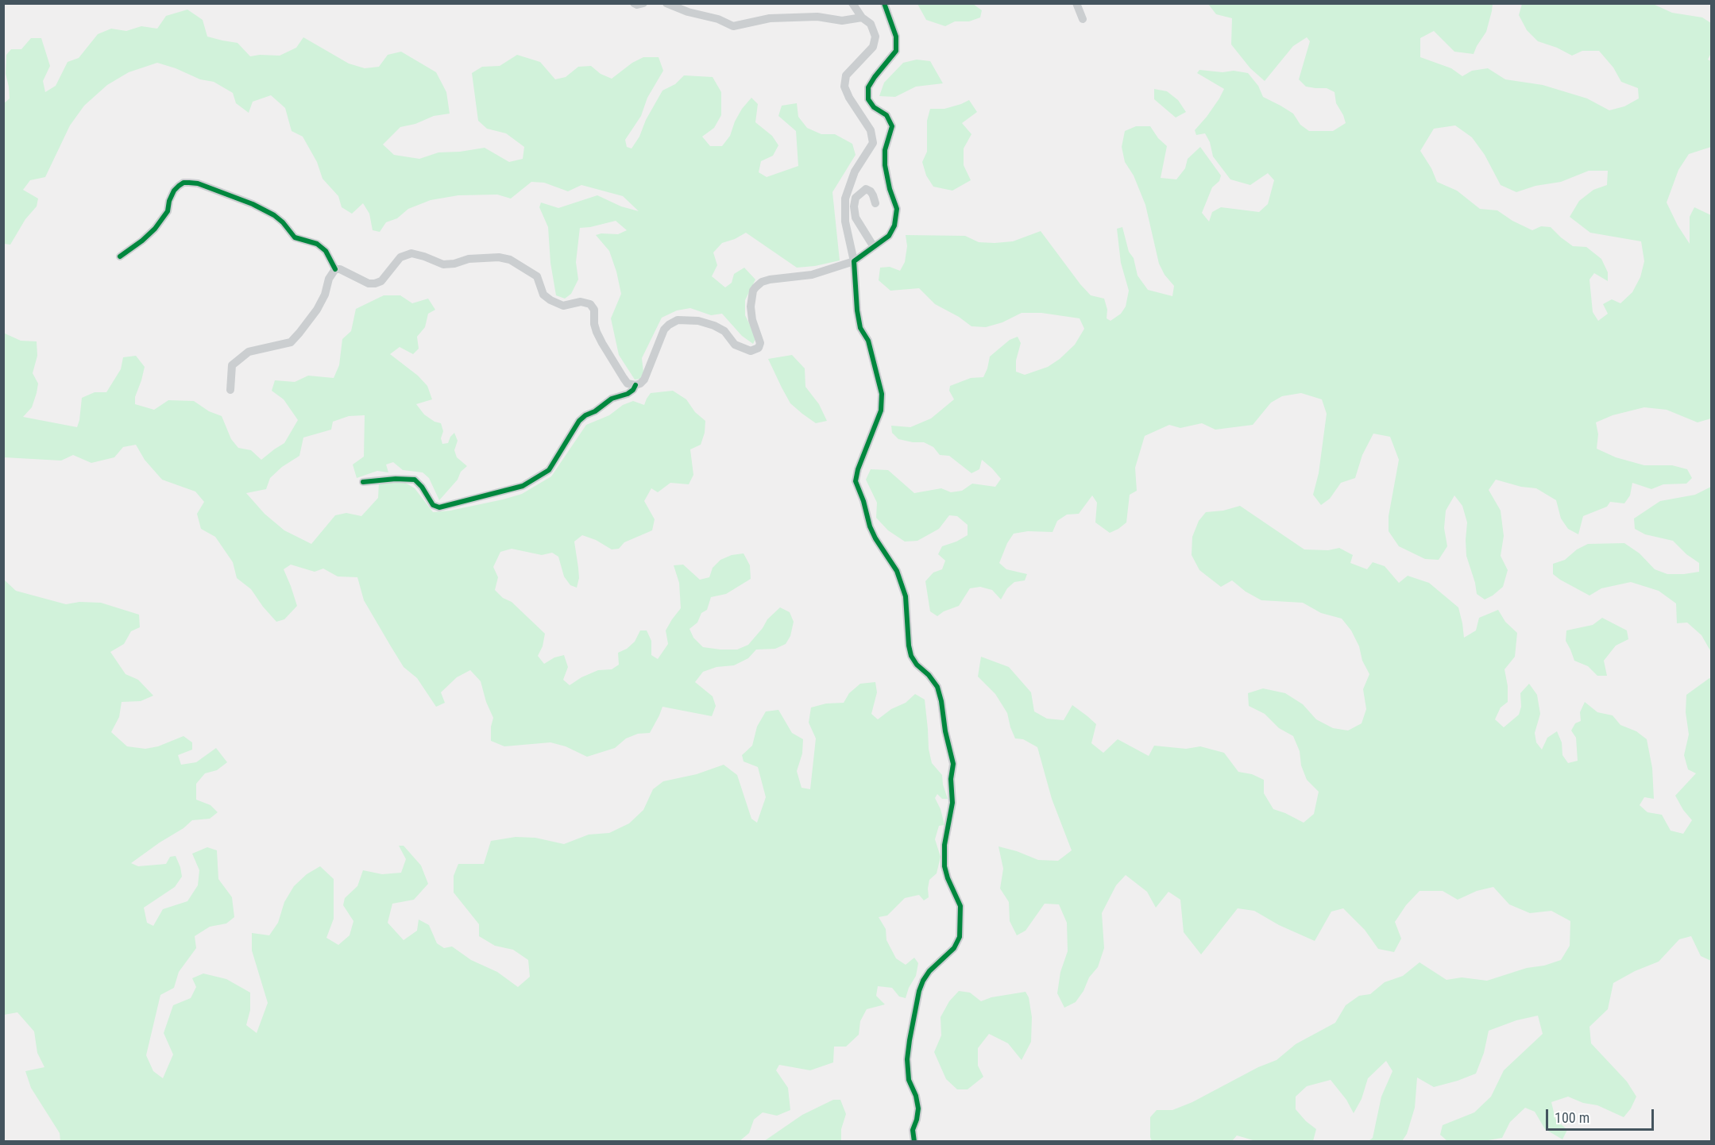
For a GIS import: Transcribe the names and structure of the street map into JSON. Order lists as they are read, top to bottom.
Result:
{
  "scale_bar": "100 m"
}
